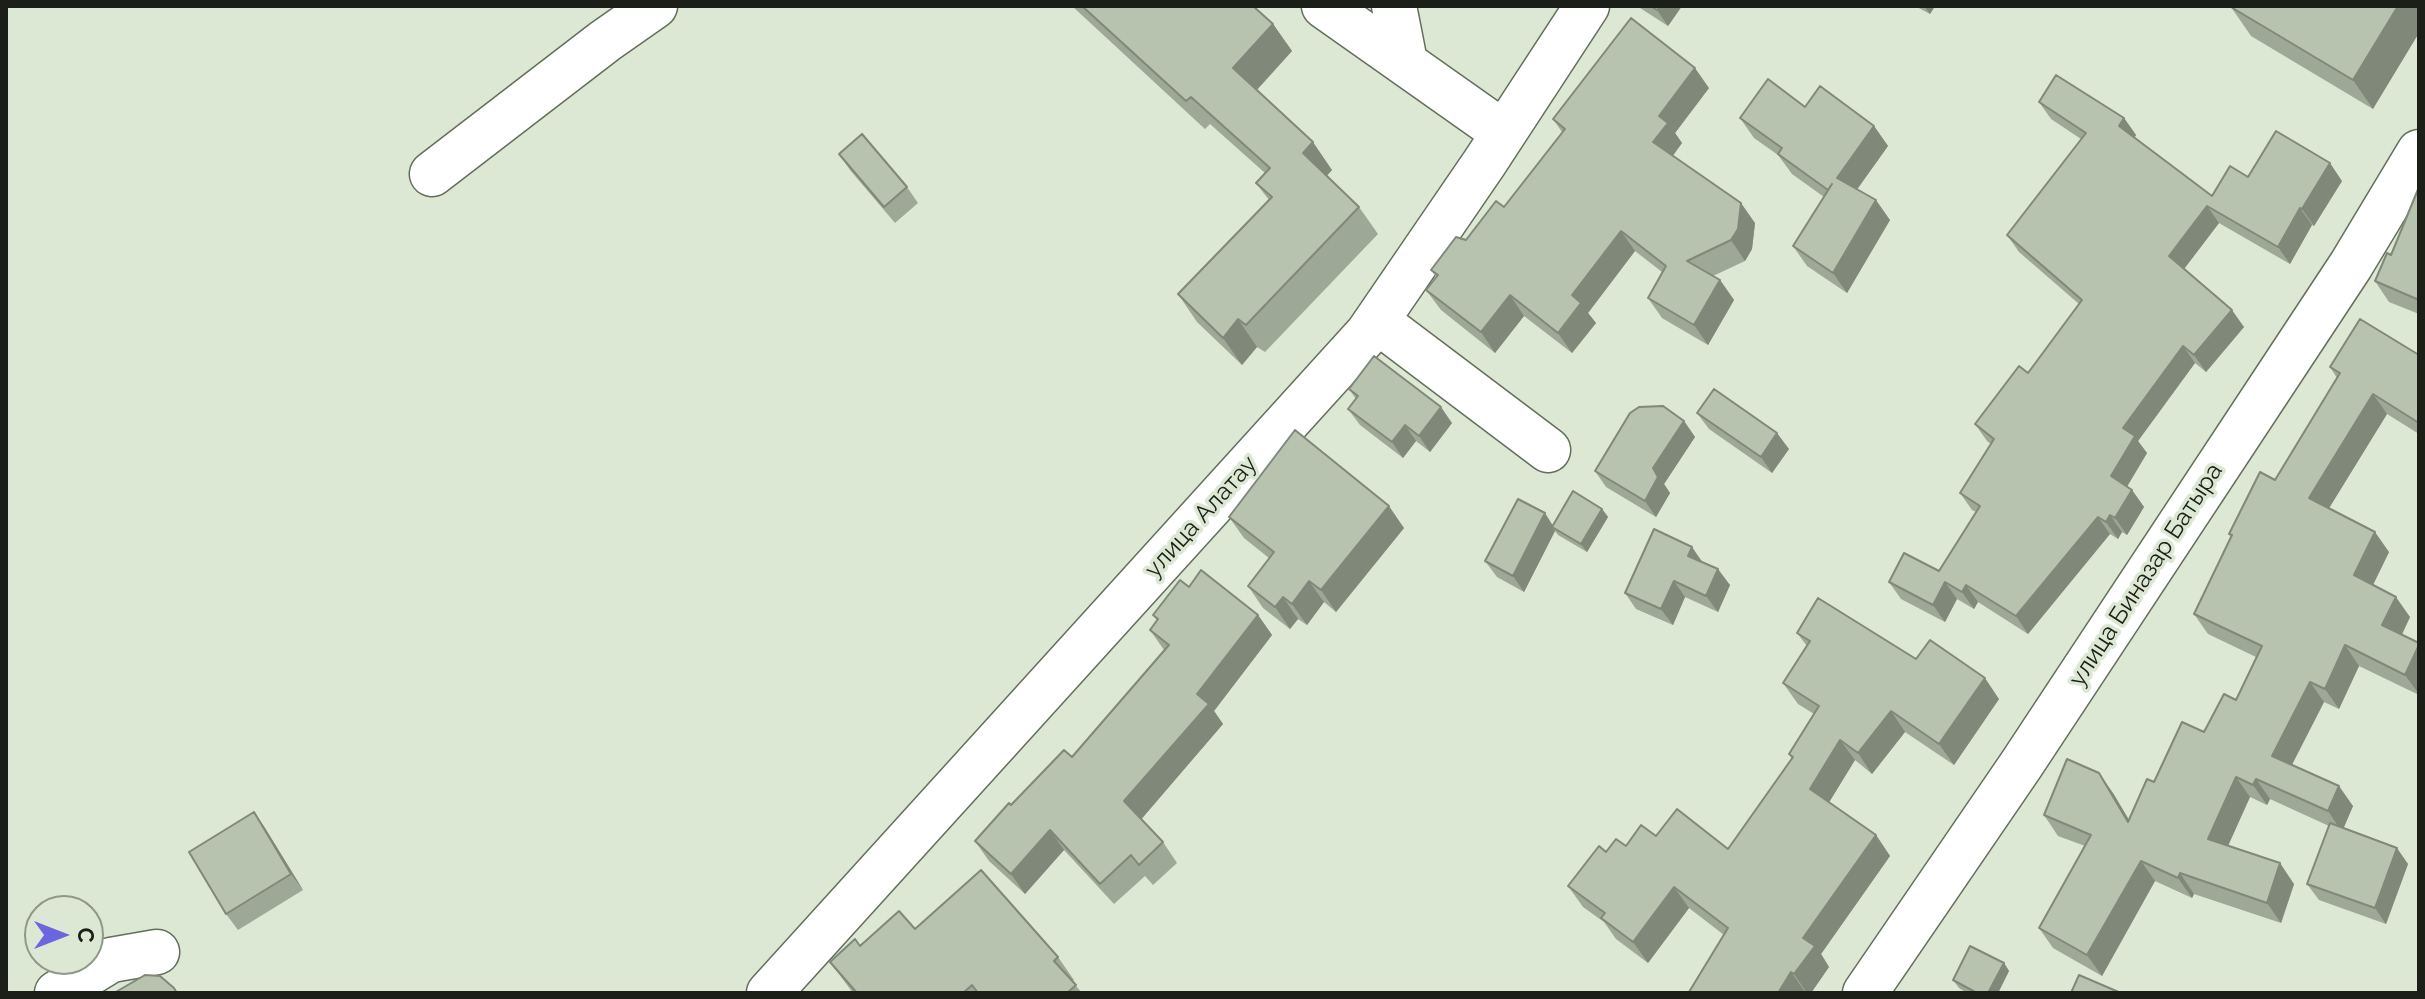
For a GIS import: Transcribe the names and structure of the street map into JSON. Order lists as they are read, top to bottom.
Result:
{
  "streets": {
    "street": ["улица Алатау", "улица Биназар Батыра"]
  },
  "north": "right"
}
